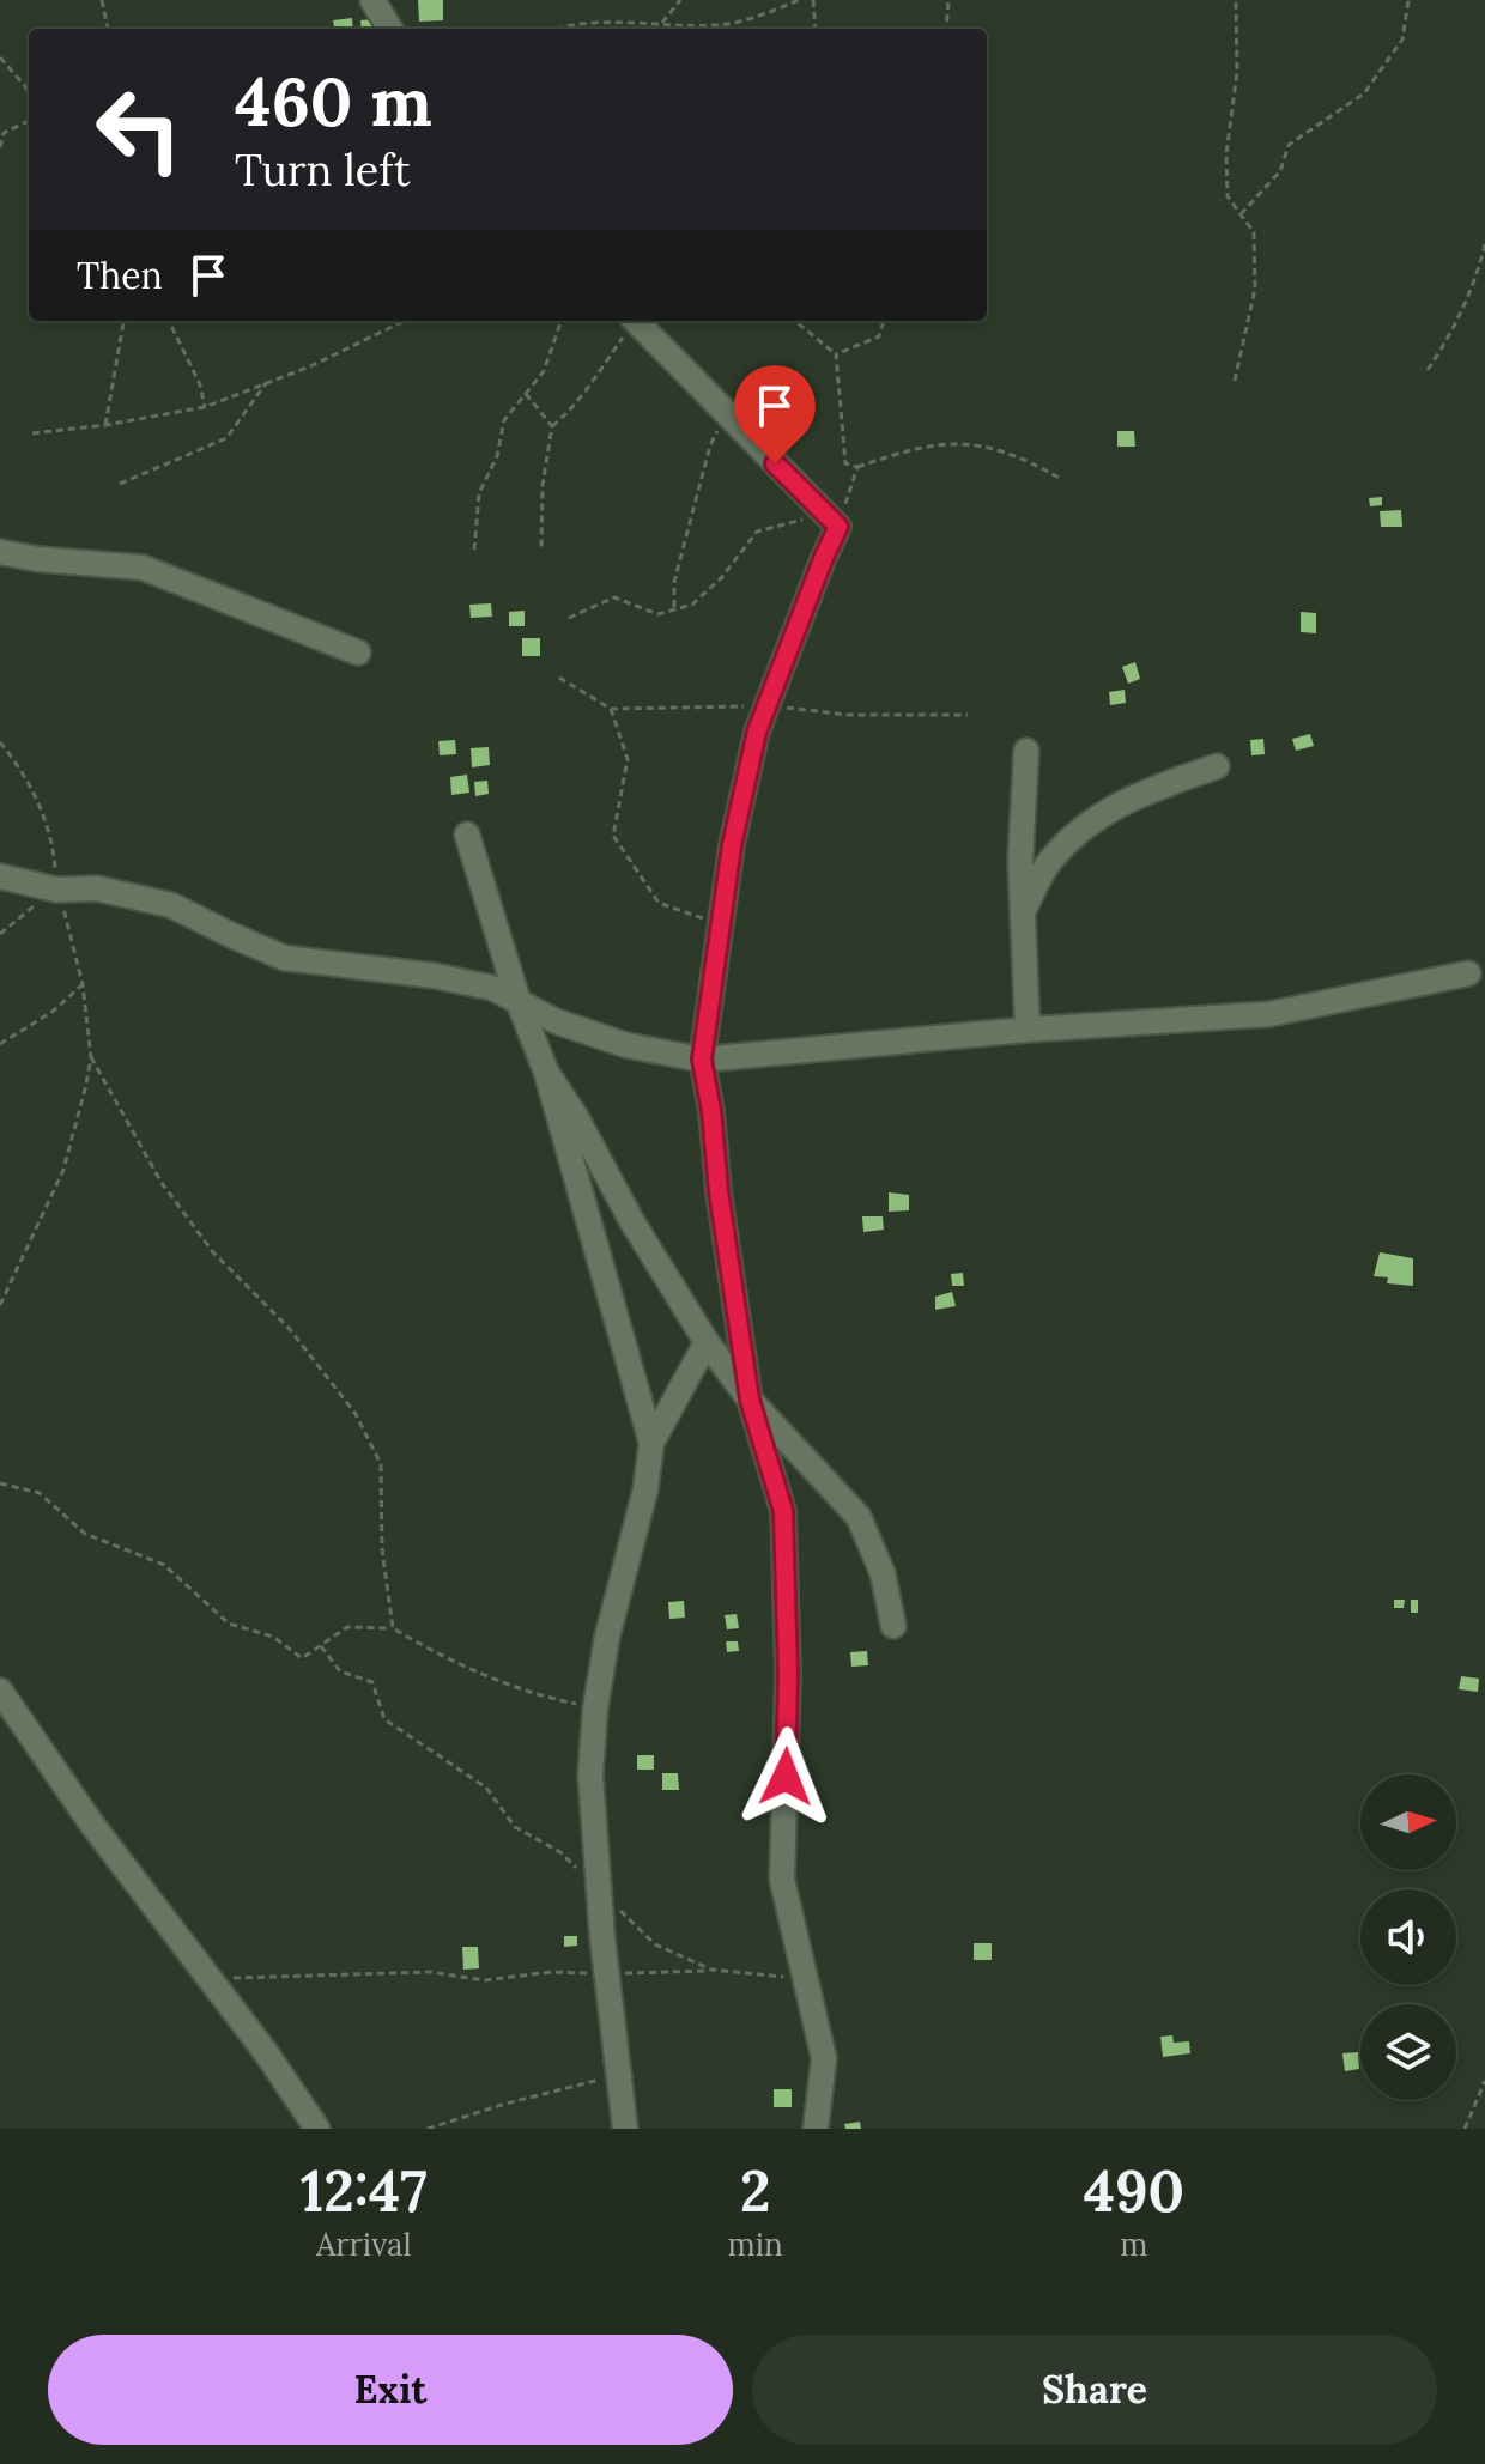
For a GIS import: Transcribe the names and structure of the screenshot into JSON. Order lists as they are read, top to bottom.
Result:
{
  "north": "right",
  "page": {
    "turn": ["460 m", "Turn left"],
    "then": "Then",
    "eta": [
      "12:47",
      "Arrival",
      "2",
      "min",
      "490",
      "m"
    ],
    "buttons": ["Exit", "Share"]
  }
}
